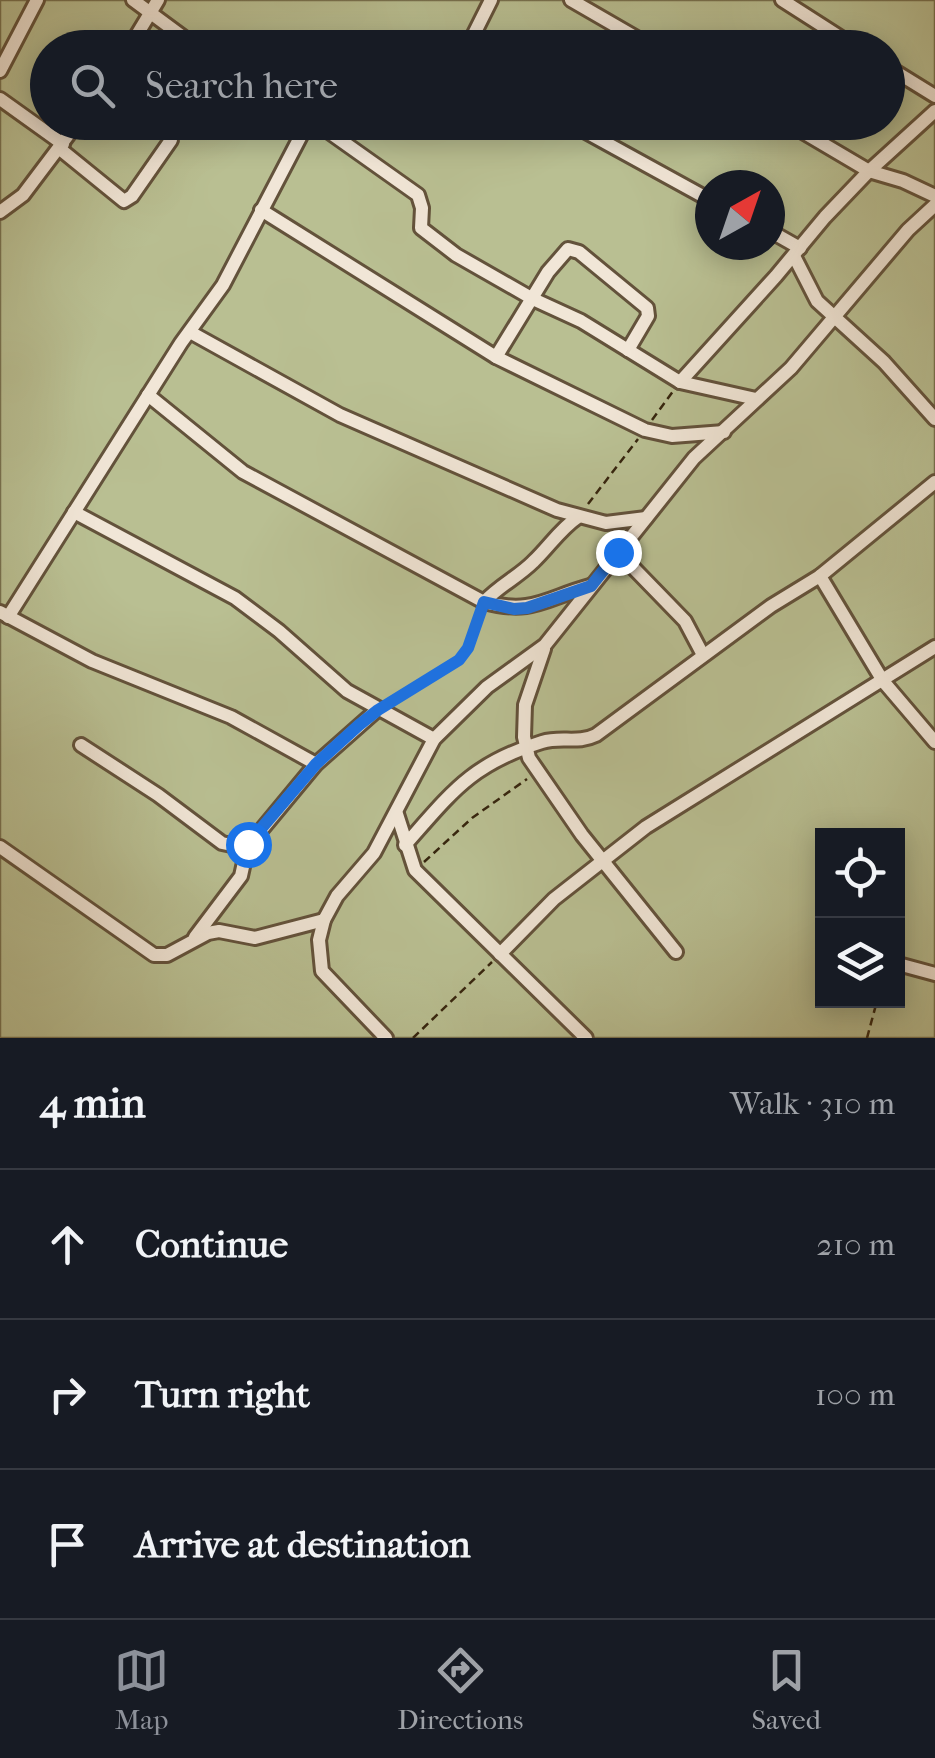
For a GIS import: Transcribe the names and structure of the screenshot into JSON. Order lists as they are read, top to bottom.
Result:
{
  "north": "top right",
  "page": {
    "search": "Search here",
    "heading": ["4 min", "Walk · 310 m"],
    "list": [
      ["Continue", "210 m"],
      ["Turn right", "100 m"],
      "Arrive at destination"
    ],
    "nav": ["Map", "Directions", "Saved"]
  }
}
